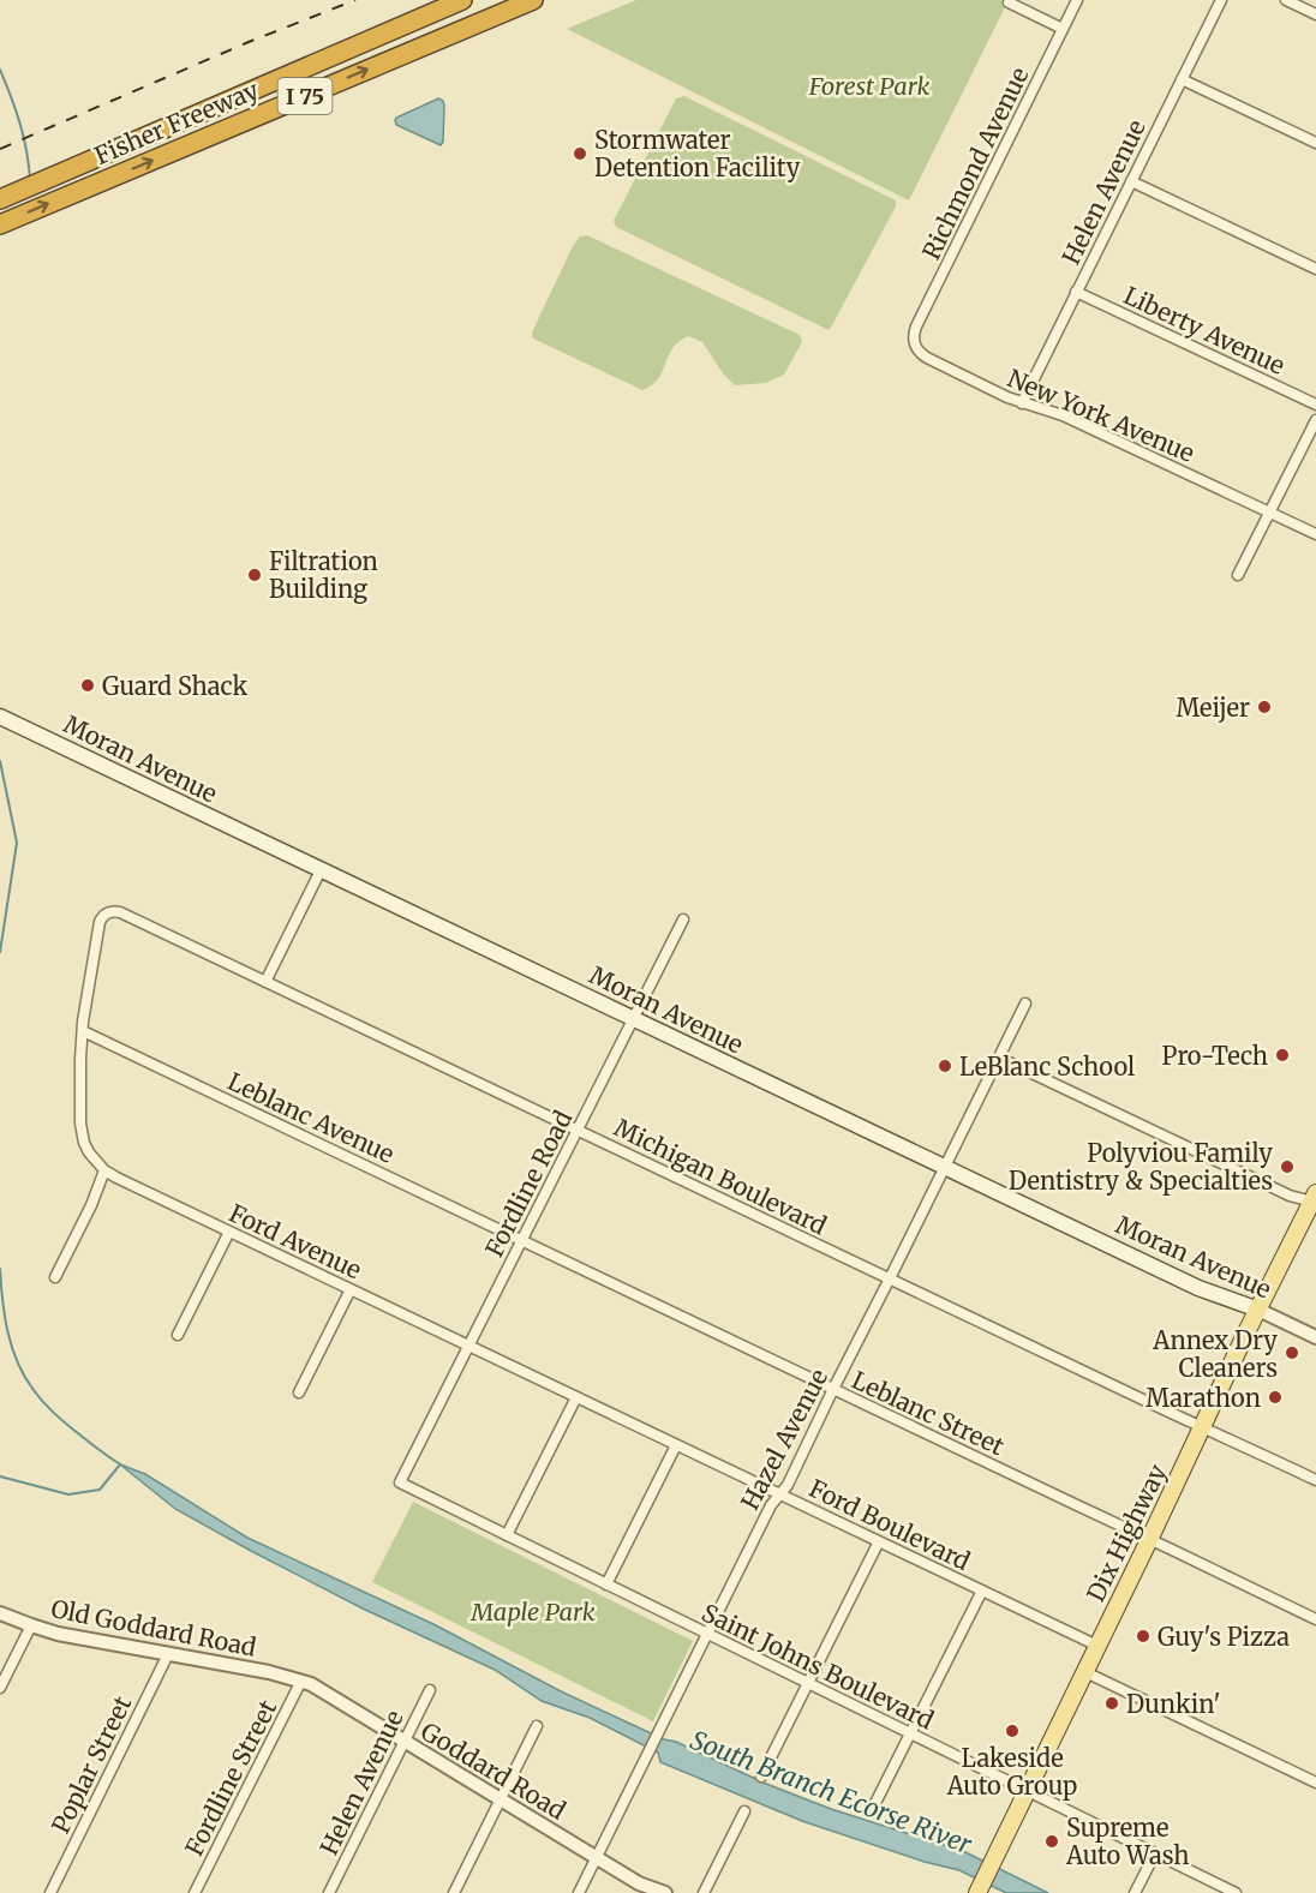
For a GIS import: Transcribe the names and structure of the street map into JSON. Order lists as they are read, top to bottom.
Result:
{
  "streets": {
    "highway": ["I 75", "Fisher Freeway"],
    "main road": ["Moran Avenue", "Dix Highway"],
    "street": [
      "Richmond Avenue",
      "Helen Avenue",
      "Liberty Avenue",
      "New York Avenue",
      "Leblanc Avenue",
      "Michigan Boulevard",
      "Fordline Road",
      "Ford Avenue",
      "Leblanc Street",
      "Hazel Avenue",
      "Ford Boulevard",
      "Old Goddard Road",
      "Saint Johns Boulevard",
      "Poplar Street",
      "Goddard Road",
      "Fordline Street"
    ]
  },
  "crossings": [
    ["Richmond Avenue", "New York Avenue"],
    ["Helen Avenue", "Liberty Avenue"],
    ["Helen Avenue", "New York Avenue"],
    ["Helen Avenue", "Goddard Road"],
    ["Moran Avenue", "Fordline Road"],
    ["Moran Avenue", "Hazel Avenue"],
    ["Moran Avenue", "Dix Highway"],
    ["Leblanc Avenue", "Michigan Boulevard"],
    ["Leblanc Avenue", "Fordline Road"],
    ["Leblanc Avenue", "Leblanc Street"],
    ["Michigan Boulevard", "Fordline Road"],
    ["Michigan Boulevard", "Hazel Avenue"],
    ["Michigan Boulevard", "Dix Highway"],
    ["Fordline Road", "Ford Avenue"],
    ["Fordline Road", "Leblanc Street"],
    ["Fordline Road", "Ford Boulevard"],
    ["Fordline Road", "Saint Johns Boulevard"],
    ["Ford Avenue", "Ford Boulevard"],
    ["Leblanc Street", "Hazel Avenue"],
    ["Leblanc Street", "Dix Highway"],
    ["Hazel Avenue", "Ford Boulevard"],
    ["Hazel Avenue", "Saint Johns Boulevard"],
    ["Hazel Avenue", "Goddard Road"],
    ["Ford Boulevard", "Dix Highway"],
    ["Dix Highway", "Saint Johns Boulevard"],
    ["Old Goddard Road", "Poplar Street"],
    ["Old Goddard Road", "Goddard Road"],
    ["Old Goddard Road", "Fordline Street"],
    ["Goddard Road", "Fordline Street"]
  ],
  "water": ["South Branch Ecorse River"],
  "parks": ["Forest Park", "Maple Park"],
  "places": [
    "Stormwater Detention Facility",
    "Filtration Building",
    "Guard Shack",
    "Meijer",
    "Pro-Tech",
    "LeBlanc School",
    "Polyviou Family Dentistry & Specialties",
    "Annex Dry Cleaners",
    "Marathon",
    "Guy's Pizza",
    "Dunkin'",
    "Lakeside Auto Group",
    "Supreme Auto Wash"
  ]
}
